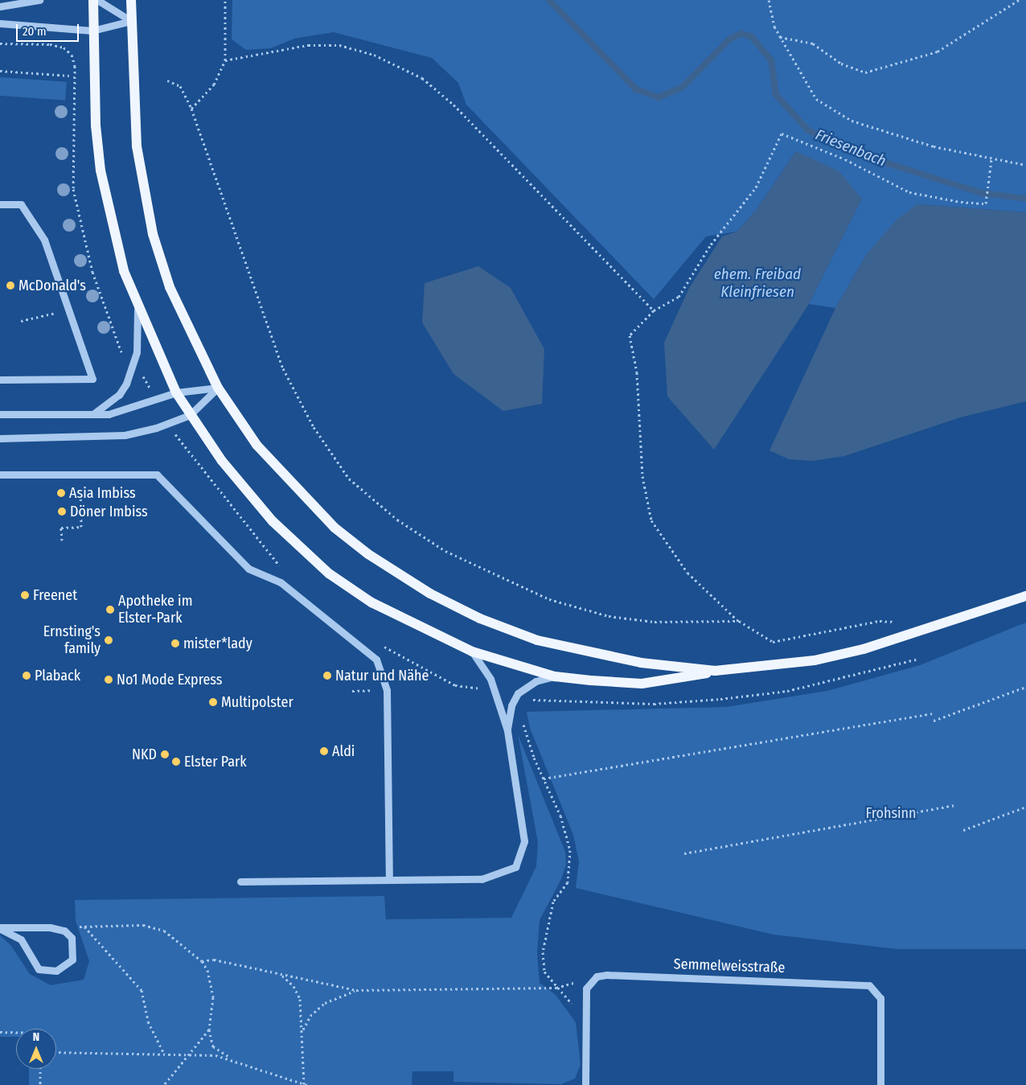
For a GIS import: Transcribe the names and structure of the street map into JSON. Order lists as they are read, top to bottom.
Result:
{
  "streets": {
    "street": ["Semmelweisstraße"]
  },
  "water": ["Friesenbach", "ehem. Freibad Kleinfriesen"],
  "parks": ["Frohsinn"],
  "places": [
    "McDonald's",
    "Asia Imbiss",
    "Döner Imbiss",
    "Freenet",
    "Apotheke im Elster-Park",
    "Ernsting's family",
    "mister*lady",
    "Plaback",
    "Natur und Nähe",
    "No1 Mode Express",
    "Multipolster",
    "Aldi",
    "NKD",
    "Elster Park"
  ],
  "scale_bar": "20 m",
  "north": "top"
}
